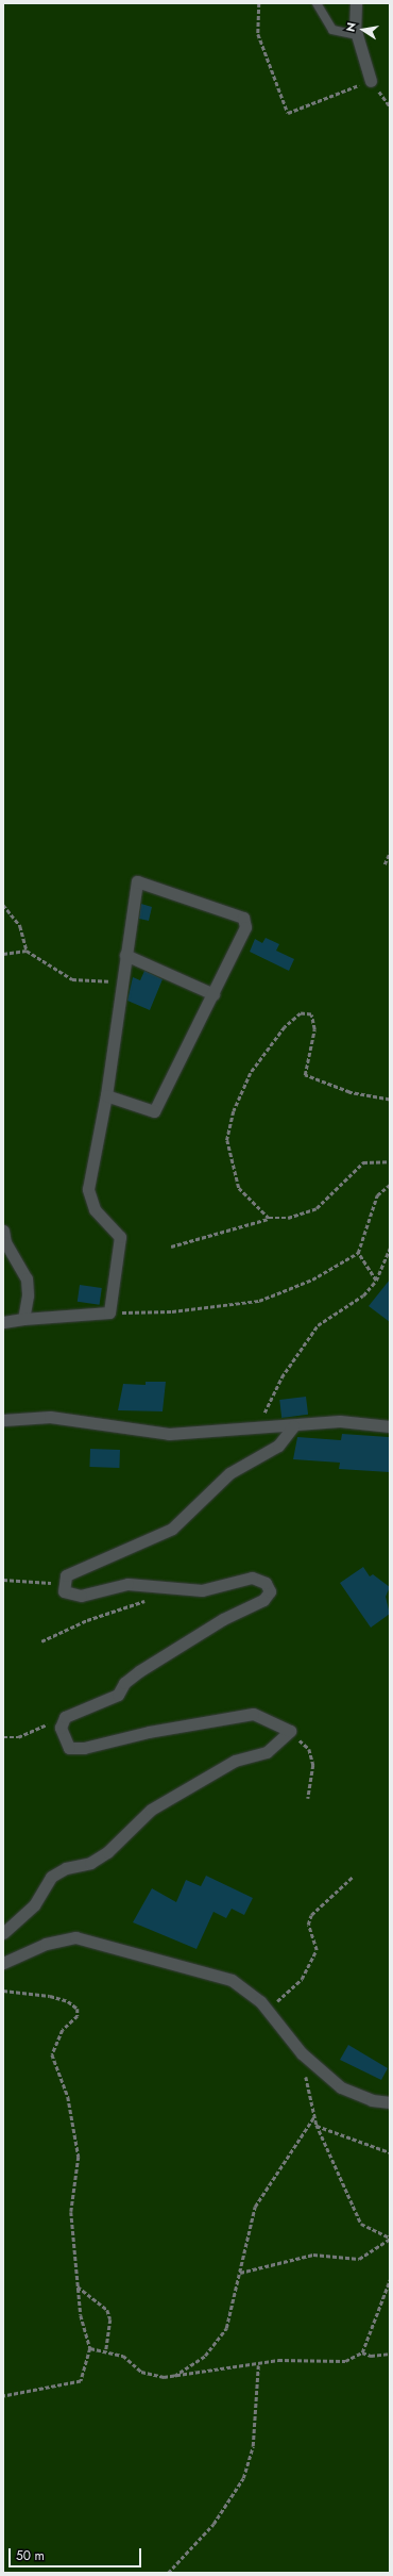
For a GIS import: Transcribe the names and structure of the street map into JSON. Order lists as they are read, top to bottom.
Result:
{
  "scale_bar": "50 m",
  "north": "left"
}
